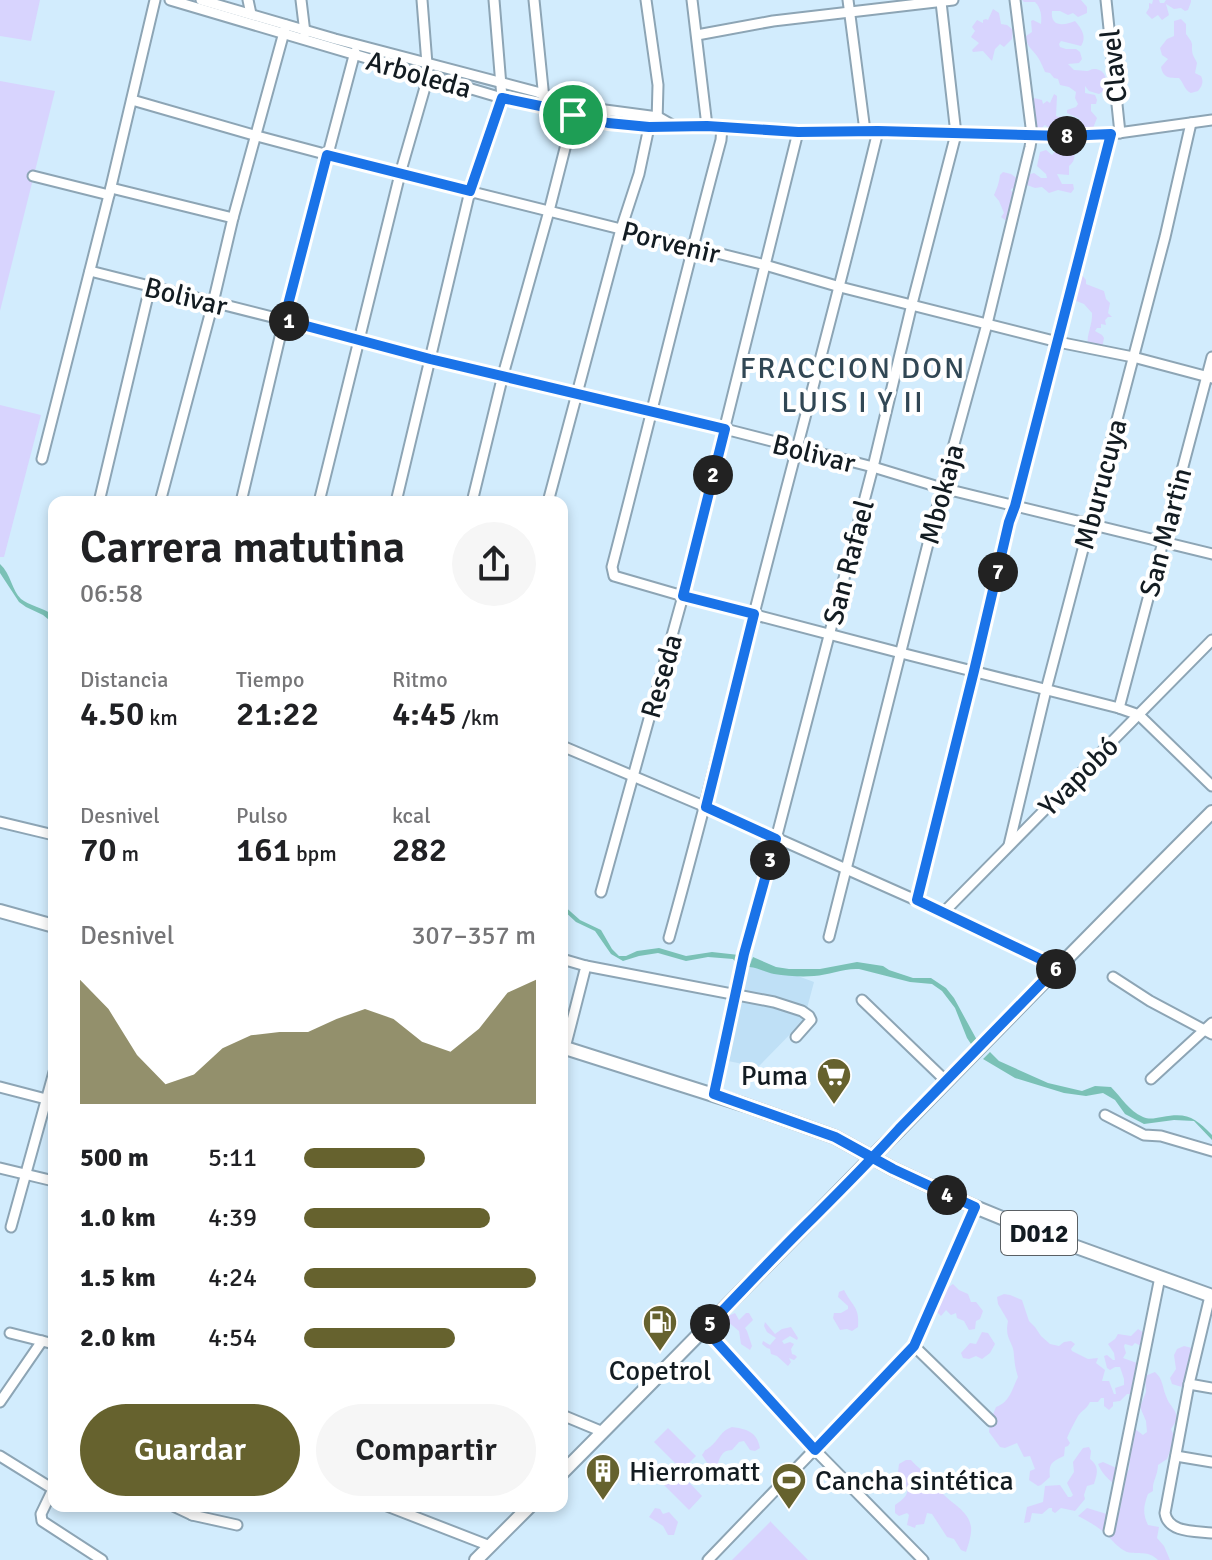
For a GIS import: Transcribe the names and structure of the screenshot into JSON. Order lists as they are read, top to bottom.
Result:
{
  "streets": {
    "main road": ["D012"],
    "street": [
      "Clavel",
      "Arboleda",
      "Porvenir",
      "Bolivar",
      "Mburucuya",
      "Mbokaja",
      "San Martin",
      "San Rafael",
      "Reseda",
      "Yvapobó"
    ]
  },
  "crossings": [
    ["Clavel", "Arboleda"],
    ["Clavel", "Porvenir"],
    ["Clavel", "Bolivar"],
    ["Arboleda", "Mburucuya"],
    ["Arboleda", "Mbokaja"],
    ["Arboleda", "San Rafael"],
    ["Arboleda", "Reseda"],
    ["Porvenir", "Mburucuya"],
    ["Porvenir", "Mbokaja"],
    ["Porvenir", "San Martin"],
    ["Porvenir", "San Rafael"],
    ["Porvenir", "Reseda"],
    ["Bolivar", "Mburucuya"],
    ["Bolivar", "Mbokaja"],
    ["Bolivar", "San Martin"],
    ["Bolivar", "San Rafael"],
    ["Bolivar", "Reseda"],
    ["Mburucuya", "Yvapobó"],
    ["San Rafael", "D012"]
  ],
  "districts": ["FRACCION DON LUIS I Y II"],
  "places": {
    "supermarket": ["Puma"],
    "fuel station": ["Copetrol"],
    "building": ["Hierromatt"],
    "sports": ["Cancha sintética"]
  },
  "page": {
    "pins": [
      "8",
      "1",
      "2",
      "7",
      "3",
      "6",
      "4",
      "5"
    ],
    "heading": ["Carrera matutina", "06:58"],
    "stats": [
      ["Distancia", "4.50 km"],
      ["Tiempo", "21:22"],
      ["Ritmo", "4:45 /km"],
      ["Desnivel", "70 m"],
      ["Pulso", "161 bpm"],
      ["kcal", "282"]
    ],
    "chart": ["Desnivel", "307–357 m"],
    "list": [
      {
        "name": "500 m",
        "note": "5:11"
      },
      {
        "name": "1.0 km",
        "note": "4:39"
      },
      {
        "name": "1.5 km",
        "note": "4:24"
      },
      {
        "name": "2.0 km",
        "note": "4:54"
      }
    ],
    "buttons": ["Guardar", "Compartir"]
  }
}
